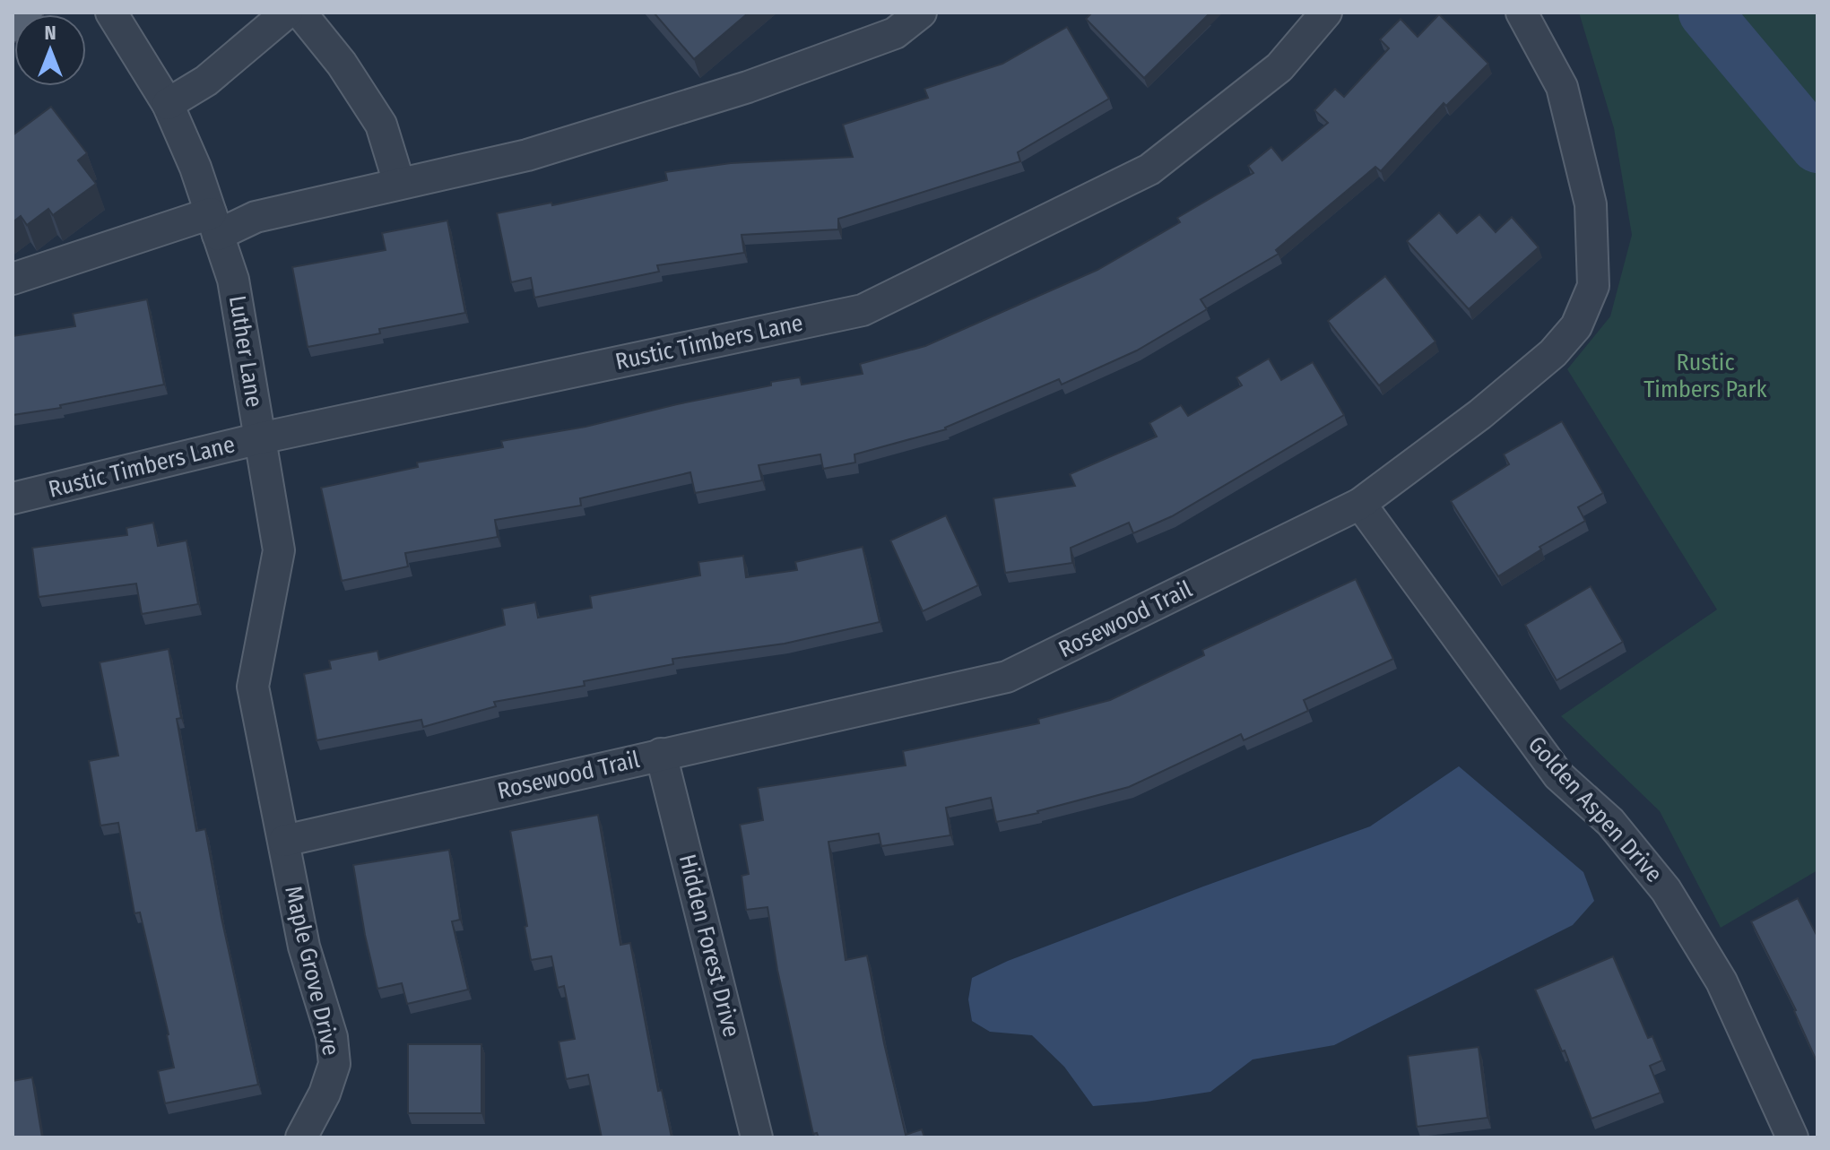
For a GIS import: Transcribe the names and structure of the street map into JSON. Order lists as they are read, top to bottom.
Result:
{
  "streets": {
    "street": [
      "Rustic Timbers Lane",
      "Luther Lane",
      "Rosewood Trail",
      "Golden Aspen Drive",
      "Hidden Forest Drive",
      "Maple Grove Drive"
    ]
  },
  "crossings": [
    ["Rustic Timbers Lane", "Luther Lane"],
    ["Luther Lane", "Rosewood Trail"],
    ["Luther Lane", "Maple Grove Drive"],
    ["Rosewood Trail", "Golden Aspen Drive"],
    ["Rosewood Trail", "Hidden Forest Drive"],
    ["Rosewood Trail", "Maple Grove Drive"]
  ],
  "parks": ["Rustic Timbers Park"],
  "north": "top"
}
